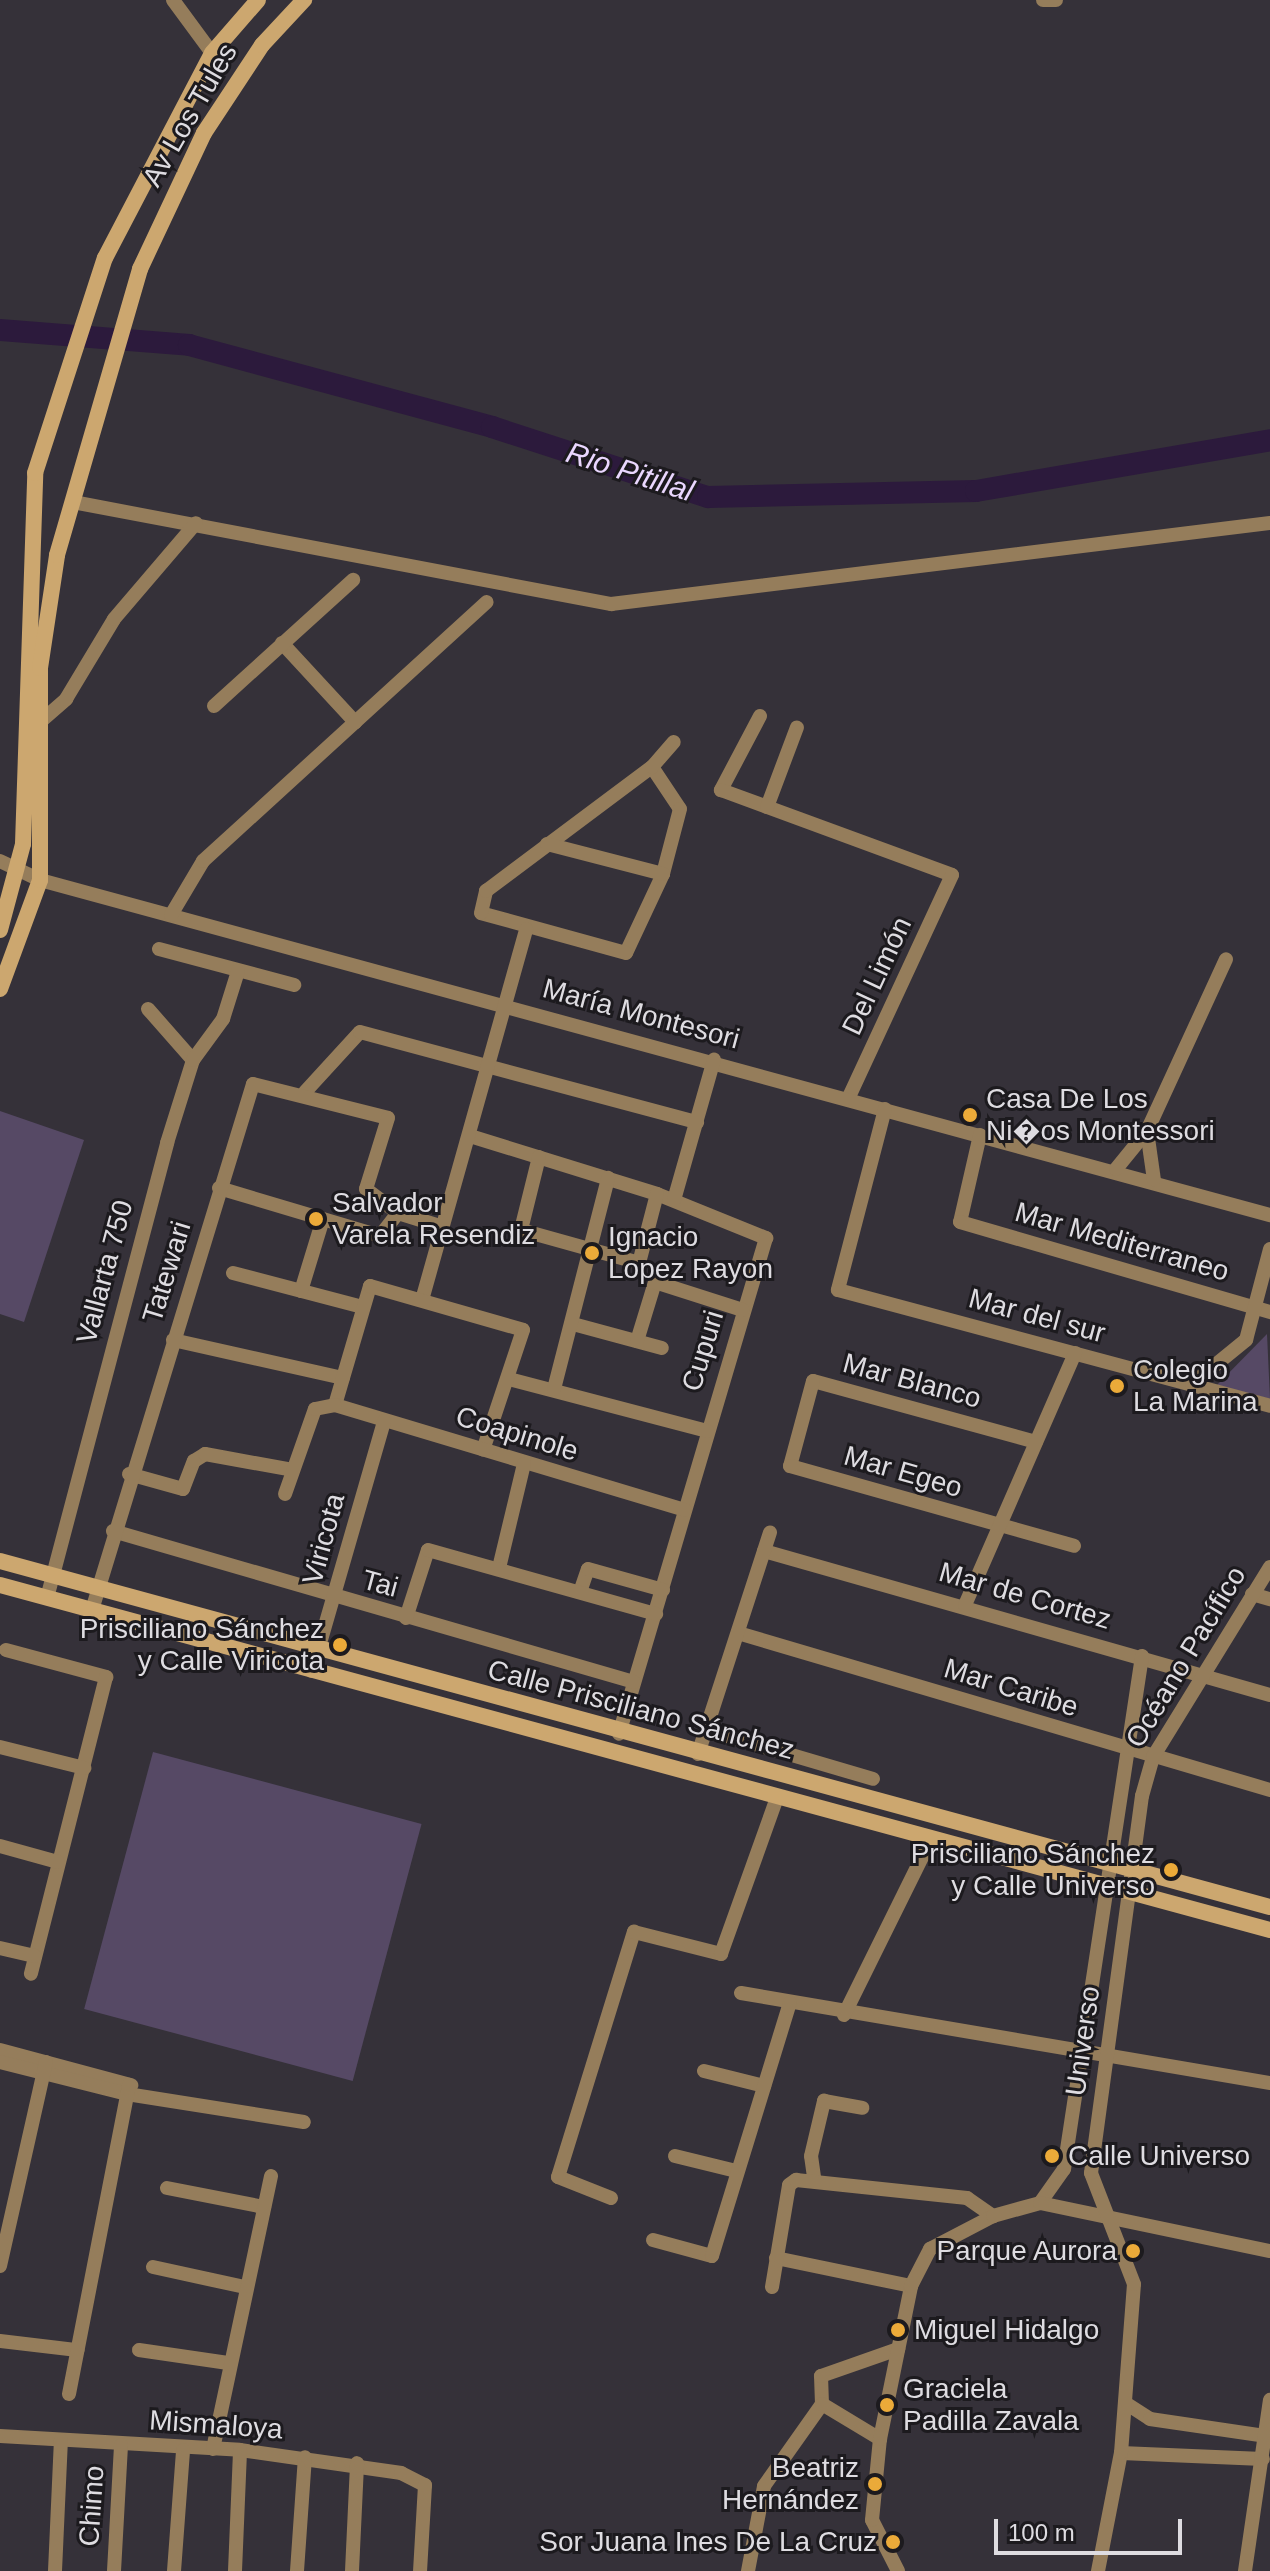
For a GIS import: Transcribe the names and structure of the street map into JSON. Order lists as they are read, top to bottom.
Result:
{
  "streets": {
    "main road": ["Av Los Tules", "Calle Prisciliano Sánchez"],
    "street": [
      "Del Limón",
      "María Montesori",
      "Mar Mediterraneo",
      "Vallarta 750",
      "Tatewari",
      "Mar del sur",
      "Cupuri",
      "Mar Blanco",
      "Coapinole",
      "Mar Egeo",
      "Viricota",
      "Tai",
      "Mar de Cortez",
      "Océano Pacífico",
      "Mar Caribe",
      "Universo",
      "Mismaloya",
      "Chimo"
    ]
  },
  "crossings": [
    ["Av Los Tules", "María Montesori"],
    ["Del Limón", "María Montesori"],
    ["María Montesori", "Mar Mediterraneo"],
    ["María Montesori", "Mar del sur"],
    ["Vallarta 750", "Calle Prisciliano Sánchez"],
    ["Tatewari", "Tai"],
    ["Tatewari", "Calle Prisciliano Sánchez"],
    ["Cupuri", "Coapinole"],
    ["Cupuri", "Tai"],
    ["Cupuri", "Calle Prisciliano Sánchez"],
    ["Mar Blanco", "Mar Egeo"],
    ["Coapinole", "Viricota"],
    ["Viricota", "Tai"],
    ["Viricota", "Calle Prisciliano Sánchez"],
    ["Mar de Cortez", "Océano Pacífico"],
    ["Océano Pacífico", "Mar Caribe"],
    ["Océano Pacífico", "Calle Prisciliano Sánchez"],
    ["Océano Pacífico", "Universo"],
    ["Calle Prisciliano Sánchez", "Universo"],
    ["Mismaloya", "Chimo"]
  ],
  "water": ["Rio Pitillal"],
  "places": [
    "Casa De Los Ni�os Montessori",
    "Salvador Varela Resendiz",
    "Ignacio Lopez Rayon",
    "Colegio La Marina",
    "Prisciliano Sánchez y Calle Viricota",
    "Prisciliano Sánchez y Calle Universo",
    "Calle Universo",
    "Parque Aurora",
    "Miguel Hidalgo",
    "Graciela Padilla Zavala",
    "Beatriz Hernández",
    "Sor Juana Ines De La Cruz"
  ],
  "scale_bar": "100 m"
}
